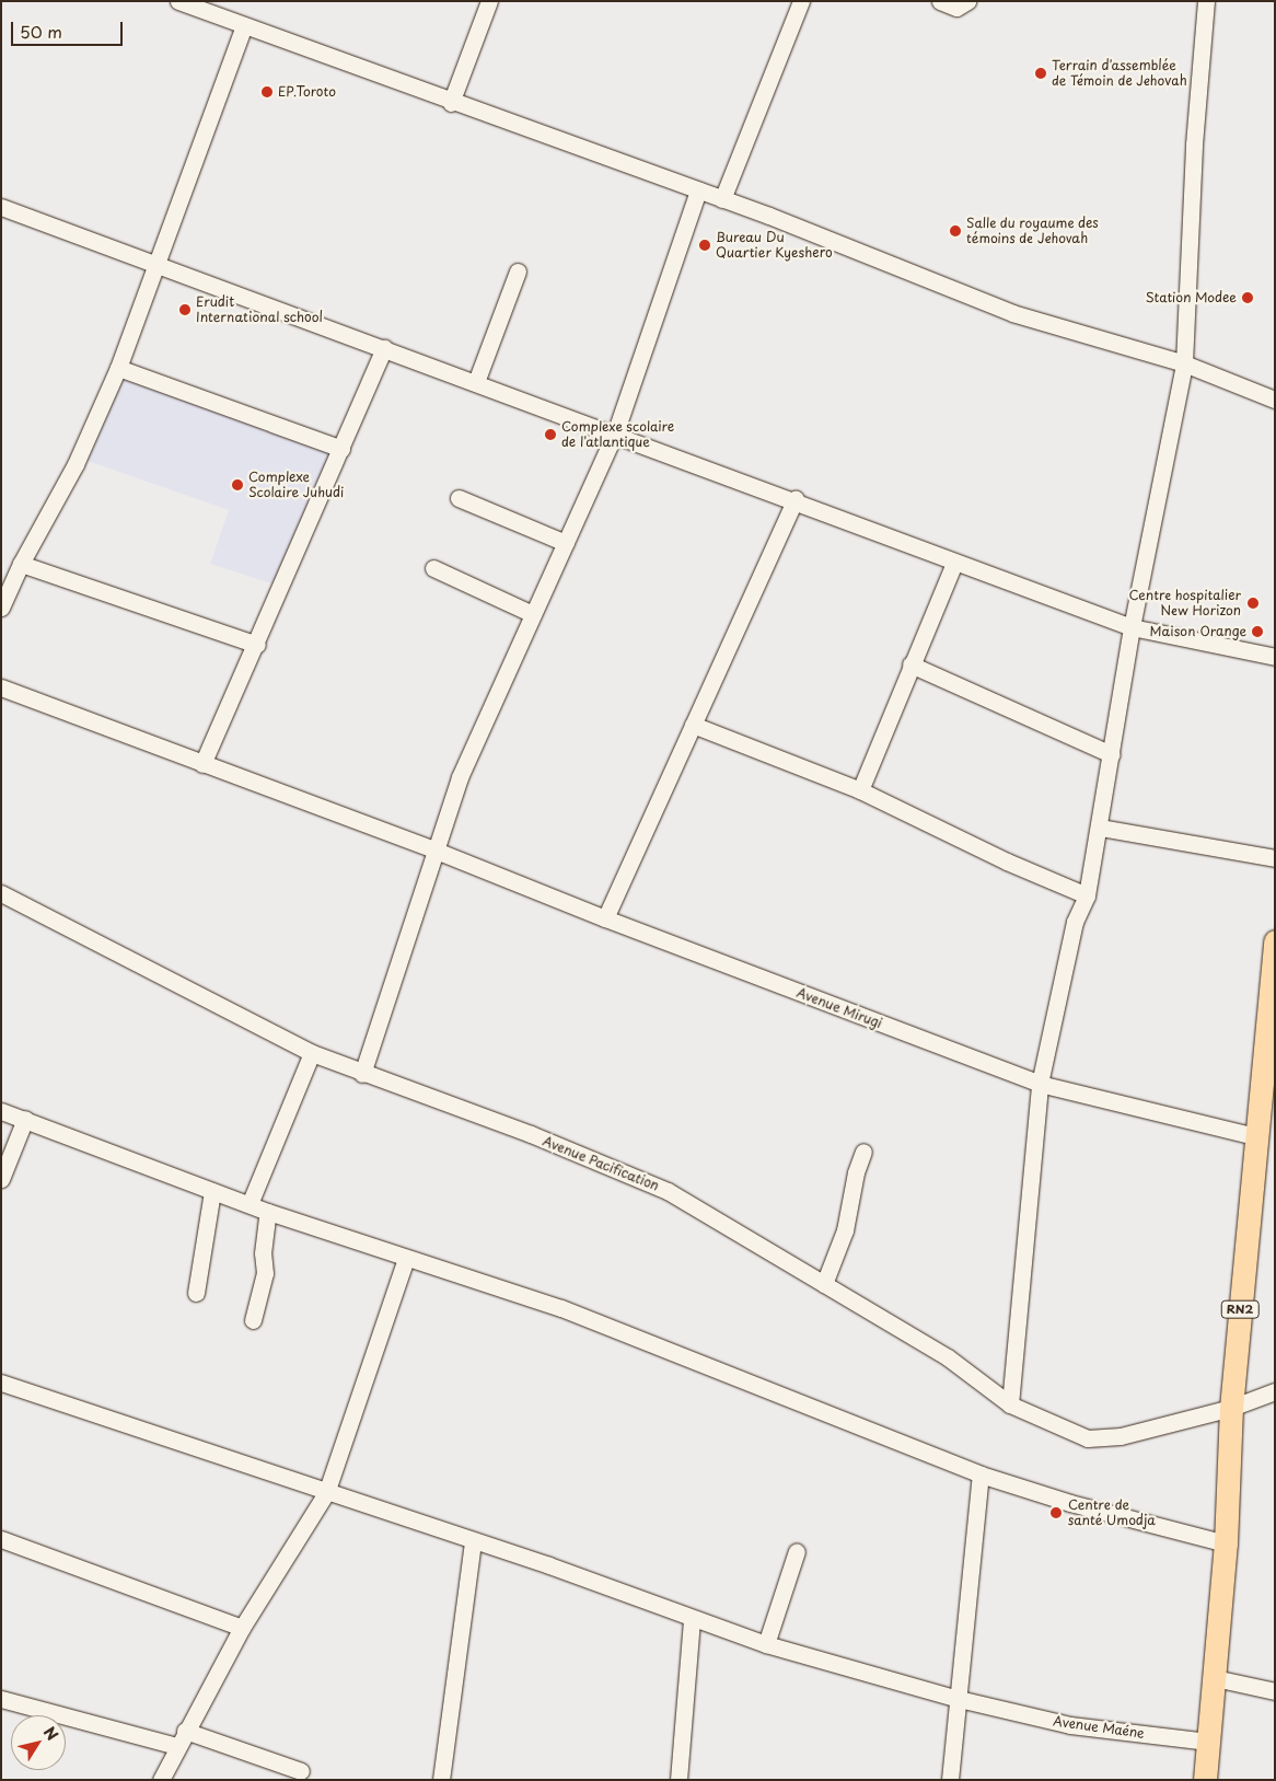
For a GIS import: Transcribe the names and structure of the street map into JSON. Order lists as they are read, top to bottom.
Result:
{
  "streets": {
    "highway": ["RN2"],
    "street": ["Avenue Mirugi", "Avenue Pacification", "Avenue Maéne"]
  },
  "crossings": [
    ["Avenue Mirugi", "RN2"],
    ["Avenue Pacification", "RN2"],
    ["RN2", "Avenue Maéne"]
  ],
  "places": [
    "Terrain d'assemblée de Témoin de Jehovah",
    "EP.Toroto",
    "Salle du royaume des témoins de Jehovah",
    "Bureau Du Quartier Kyeshero",
    "Station Modee",
    "Erudit International school",
    "Complexe scolaire de l'atlantique",
    "Complexe Scolaire Juhudi",
    "Centre hospitalier New Horizon",
    "Maison Orange",
    "Centre de santé Umodja"
  ],
  "scale_bar": "50 m",
  "north": "top right"
}
